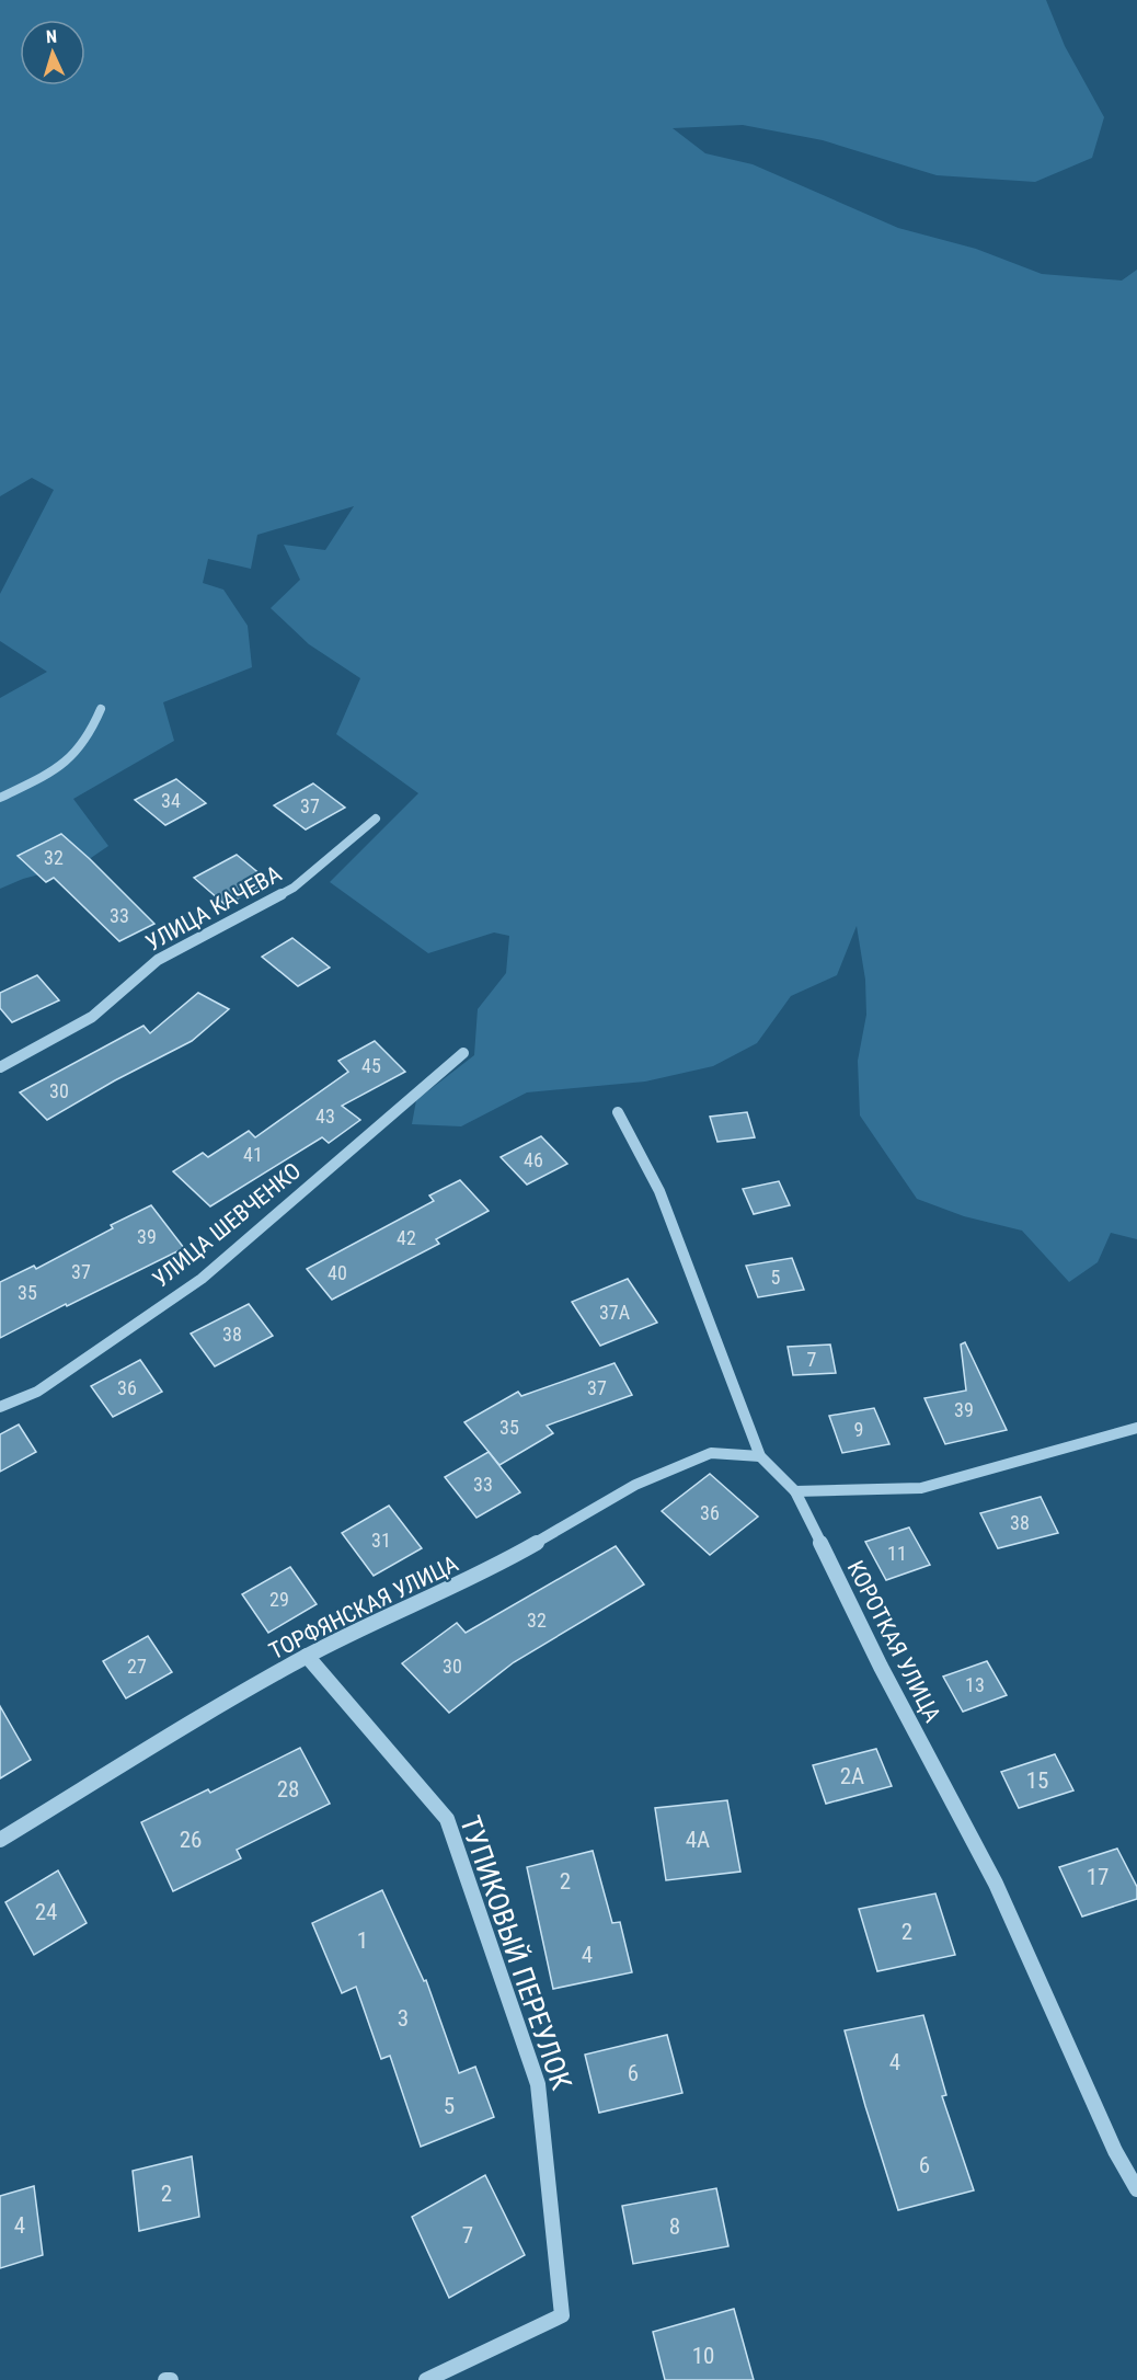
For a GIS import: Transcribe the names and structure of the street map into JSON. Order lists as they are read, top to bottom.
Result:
{
  "streets": {
    "street": [
      "УЛИЦА КАЧЕВА",
      "УЛИЦА ШЕВЧЕНКО",
      "ТОРФЯНСКАЯ УЛИЦА",
      "КОРОТКАЯ УЛИЦА",
      "ТУПИКОВЫЙ ПЕРЕУЛОК"
    ]
  },
  "crossings": [
    ["ТОРФЯНСКАЯ УЛИЦА", "КОРОТКАЯ УЛИЦА"],
    ["ТОРФЯНСКАЯ УЛИЦА", "ТУПИКОВЫЙ ПЕРЕУЛОК"]
  ],
  "house_numbers": [
    "34",
    "37",
    "32",
    "33",
    "45",
    "30",
    "43",
    "41",
    "46",
    "39",
    "42",
    "37",
    "40",
    "5",
    "35",
    "37А",
    "38",
    "7",
    "36",
    "37",
    "39",
    "35",
    "9",
    "33",
    "36",
    "38",
    "31",
    "11",
    "29",
    "32",
    "27",
    "30",
    "13",
    "2А",
    "15",
    "28",
    "26",
    "4А",
    "17",
    "2",
    "24",
    "2",
    "1",
    "4",
    "3",
    "4",
    "6",
    "5",
    "6",
    "2",
    "4",
    "8",
    "7",
    "10"
  ],
  "north": "top"
}
